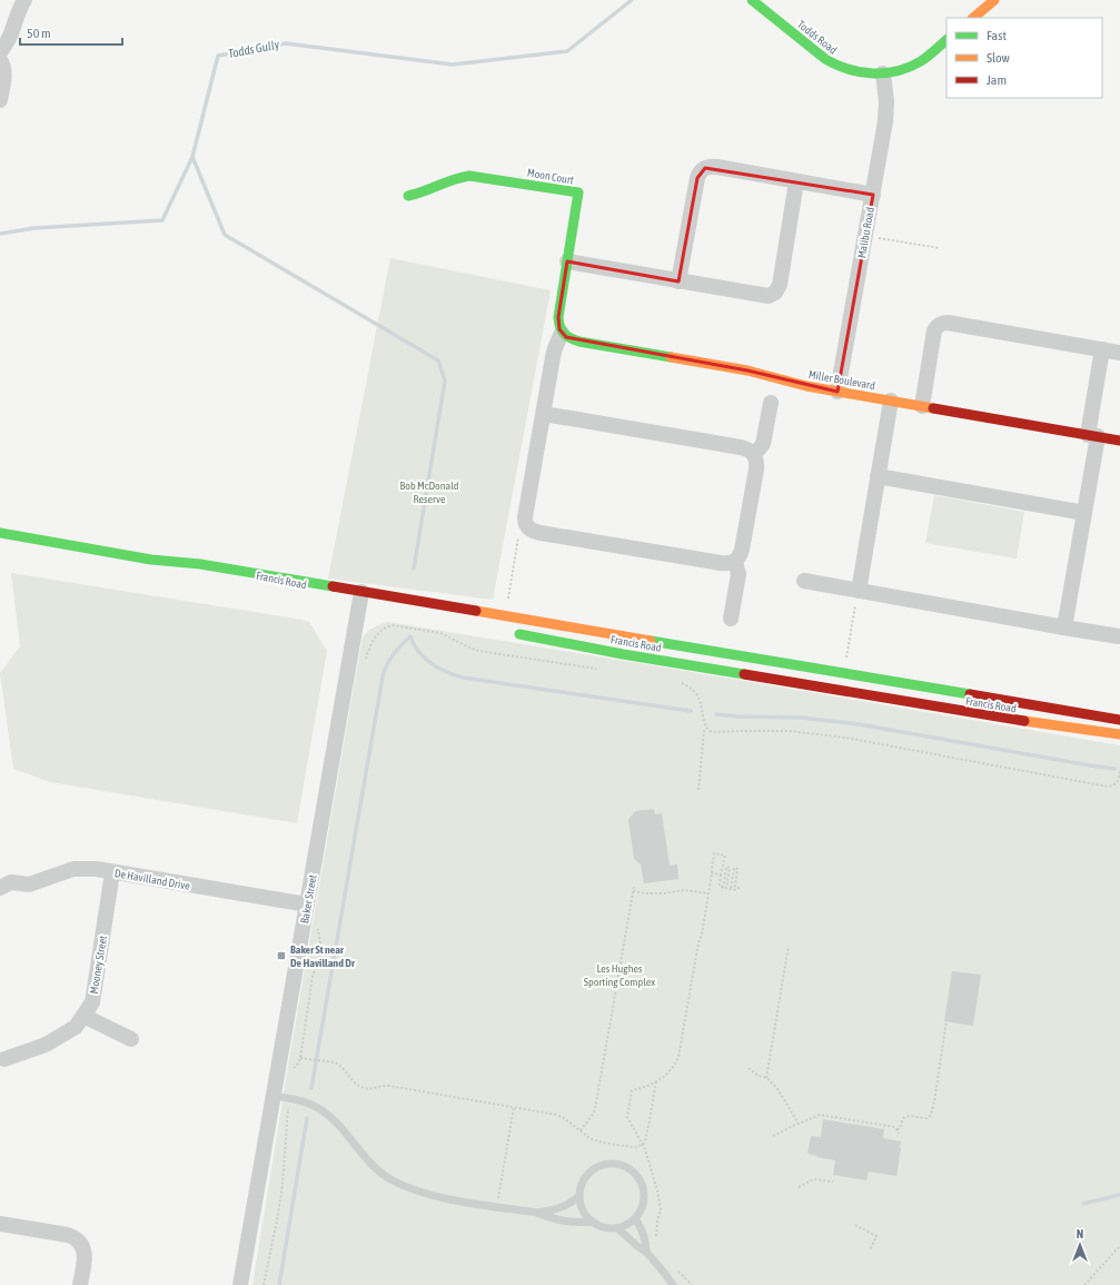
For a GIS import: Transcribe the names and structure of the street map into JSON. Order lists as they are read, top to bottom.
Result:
{
  "streets": {
    "main road": [
      "Todds Road",
      "Moon Court",
      "Miller Boulevard",
      "Francis Road"
    ],
    "street": [
      "Malibu Road",
      "De Havilland Drive",
      "Baker Street",
      "Mooney Street"
    ]
  },
  "crossings": [
    ["Todds Road", "Malibu Road"],
    ["Moon Court", "Miller Boulevard"],
    ["Malibu Road", "Miller Boulevard"],
    ["Francis Road", "Baker Street"],
    ["De Havilland Drive", "Baker Street"],
    ["De Havilland Drive", "Mooney Street"]
  ],
  "water": ["Todds Gully"],
  "parks": ["Bob McDonald Reserve", "Les Hughes Sporting Complex"],
  "places": {
    "transit": ["Baker St near De Havilland Dr"]
  },
  "legend": ["Fast", "Slow", "Jam"],
  "scale_bar": "50 m",
  "north": "top"
}
